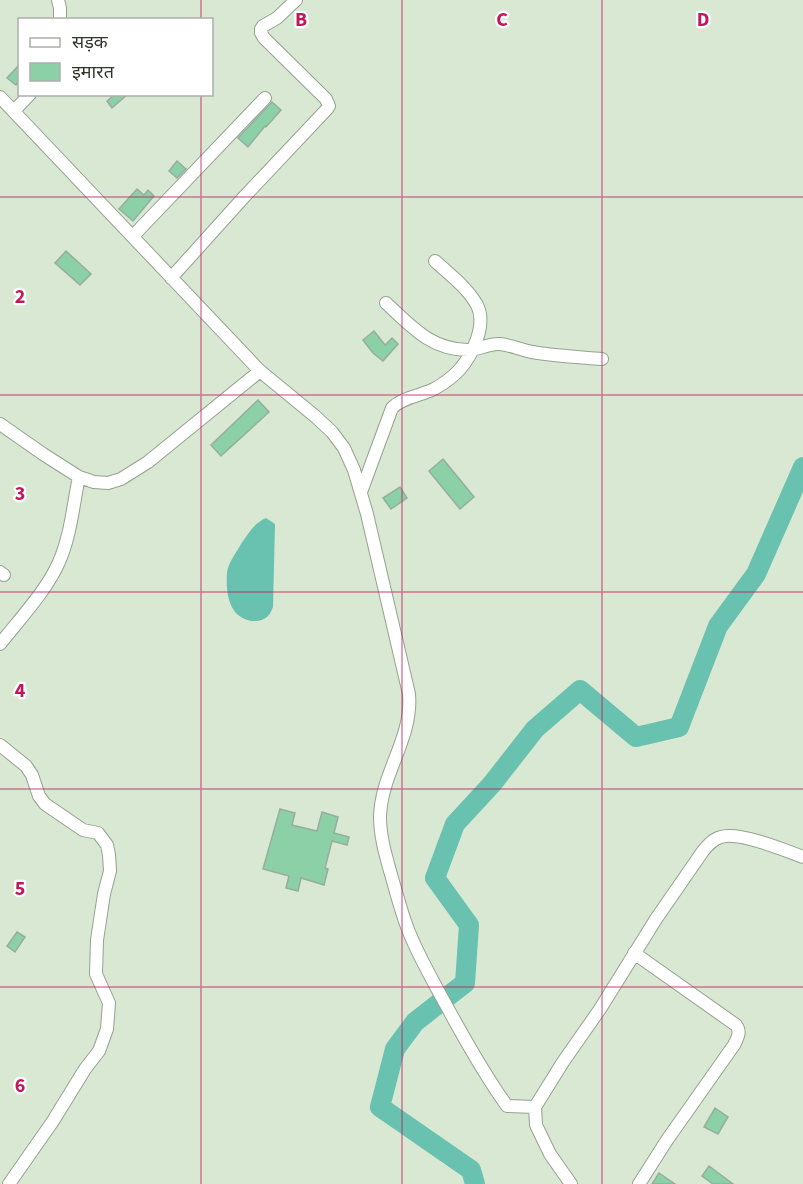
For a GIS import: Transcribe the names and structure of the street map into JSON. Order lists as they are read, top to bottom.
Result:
{
  "legend": ["सड़क", "इमारत"],
  "grid": {
    "columns": ["B", "C", "D"],
    "rows": [
      "2",
      "3",
      "4",
      "5",
      "6"
    ]
  }
}
